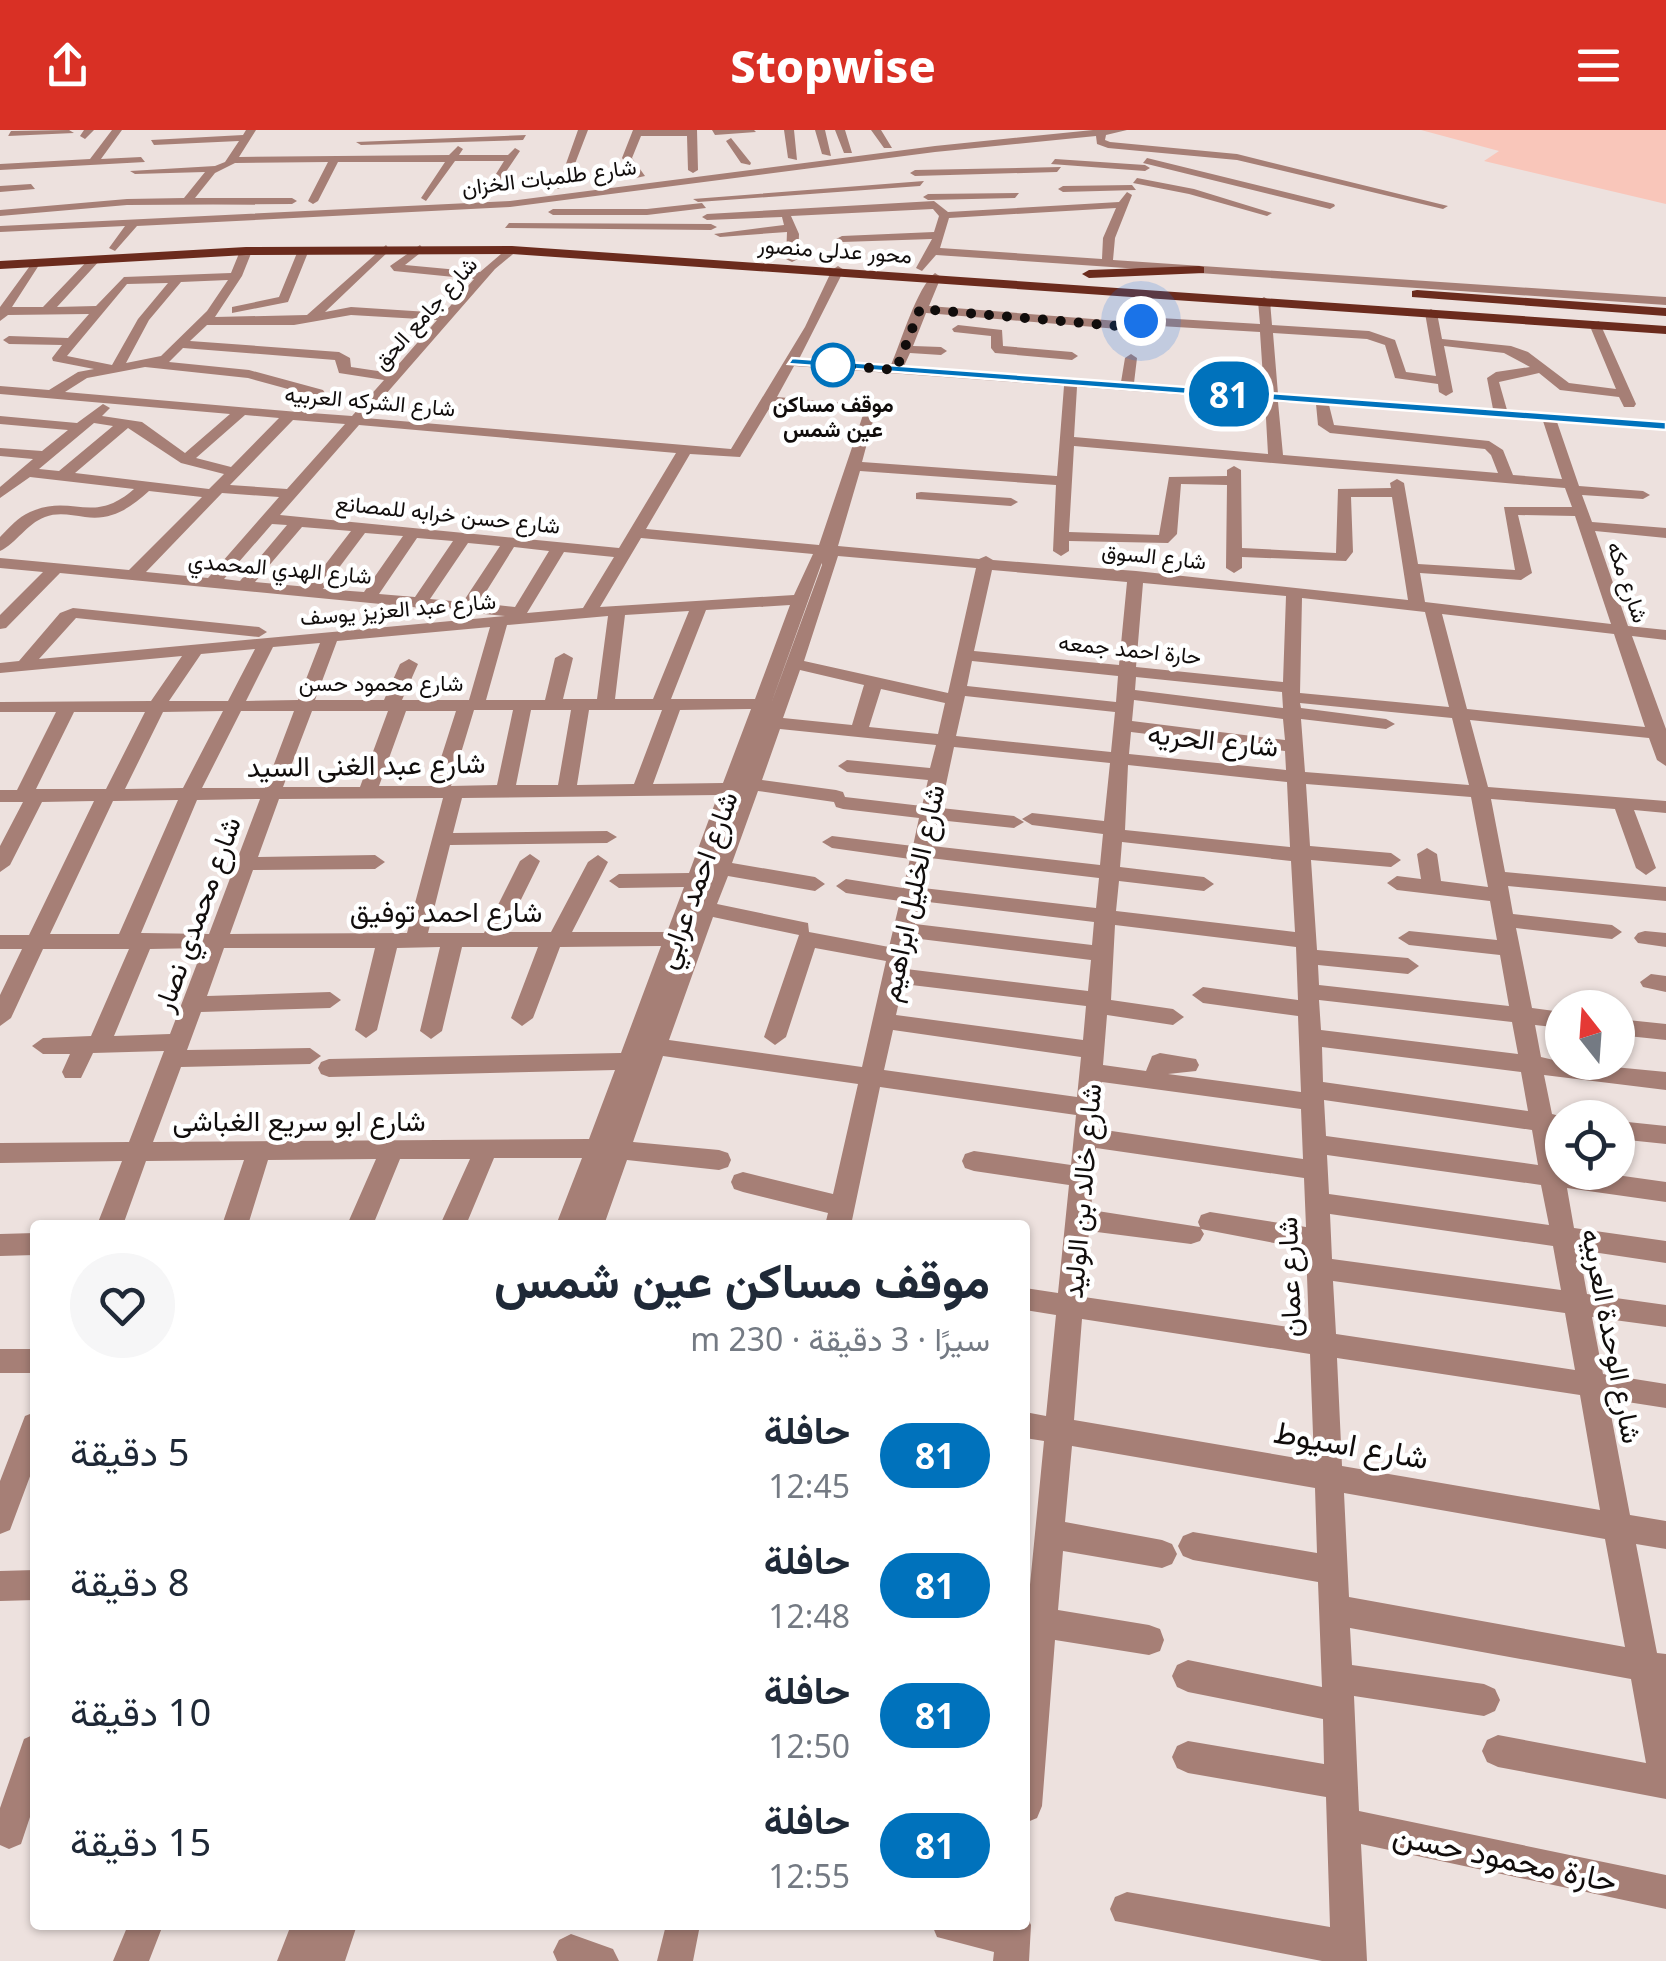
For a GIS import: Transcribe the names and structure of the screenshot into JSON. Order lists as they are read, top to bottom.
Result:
{
  "streets": {
    "main road": ["محور عدلى منصور"],
    "street": [
      "شارع طلمبات الخزان",
      "شارع جامع الحق",
      "شارع الشركه العربيه",
      "شارع حسن خرابه للمصانع",
      "شارع السوق",
      "شارع الهدي المحمدي",
      "شارع مكه",
      "شارع عبد العزيز يوسف",
      "حارة احمد جمعه",
      "شارع محمود حسن",
      "شارع الحريه",
      "شارع عبد الغنى السيد",
      "شارع احمد عرابي",
      "شارع الخليل ابراهيم",
      "شارع احمد توفيق",
      "شارع محمدي نصار",
      "شارع ابو سريع الغباشى",
      "شارع خالد بن الوليد",
      "شارع عمان",
      "شارع الوحدة العربيه",
      "شارع اسيوط",
      "حارة محمود حسن"
    ]
  },
  "crossings": [
    ["محور عدلى منصور", "شارع جامع الحق"],
    ["شارع جامع الحق", "شارع الشركه العربيه"],
    ["شارع جامع الحق", "شارع حسن خرابه للمصانع"],
    ["شارع جامع الحق", "شارع الهدي المحمدي"],
    ["شارع الشركه العربيه", "شارع احمد عرابي"],
    ["شارع السوق", "شارع مكه"],
    ["شارع السوق", "شارع احمد عرابي"],
    ["شارع السوق", "شارع الخليل ابراهيم"],
    ["شارع السوق", "شارع خالد بن الوليد"],
    ["شارع السوق", "شارع عمان"],
    ["شارع السوق", "شارع الوحدة العربيه"],
    ["شارع الهدي المحمدي", "شارع عبد العزيز يوسف"],
    ["شارع عبد العزيز يوسف", "شارع احمد عرابي"],
    ["شارع عبد العزيز يوسف", "شارع محمدي نصار"],
    ["حارة احمد جمعه", "شارع الخليل ابراهيم"],
    ["حارة احمد جمعه", "شارع خالد بن الوليد"],
    ["حارة احمد جمعه", "شارع عمان"],
    ["شارع محمود حسن", "شارع الحريه"],
    ["شارع محمود حسن", "شارع احمد عرابي"],
    ["شارع محمود حسن", "شارع محمدي نصار"],
    ["شارع الحريه", "شارع احمد عرابي"],
    ["شارع الحريه", "شارع الخليل ابراهيم"],
    ["شارع الحريه", "شارع خالد بن الوليد"],
    ["شارع الحريه", "شارع عمان"],
    ["شارع الحريه", "شارع الوحدة العربيه"],
    ["شارع عبد الغنى السيد", "شارع احمد عرابي"],
    ["شارع عبد الغنى السيد", "شارع الخليل ابراهيم"],
    ["شارع عبد الغنى السيد", "شارع محمدي نصار"],
    ["شارع عبد الغنى السيد", "شارع خالد بن الوليد"],
    ["شارع عبد الغنى السيد", "شارع عمان"],
    ["شارع احمد عرابي", "شارع احمد توفيق"],
    ["شارع احمد عرابي", "شارع ابو سريع الغباشى"],
    ["شارع احمد توفيق", "شارع محمدي نصار"],
    ["شارع محمدي نصار", "شارع ابو سريع الغباشى"],
    ["شارع خالد بن الوليد", "شارع اسيوط"],
    ["شارع عمان", "شارع اسيوط"],
    ["شارع عمان", "حارة محمود حسن"],
    ["شارع الوحدة العربيه", "شارع اسيوط"]
  ],
  "places": ["موقف مساكن عين شمس"],
  "lines": ["bus line 81"],
  "north": "top",
  "page": {
    "header": "Stopwise",
    "on_map": "81",
    "heading": ["موقف مساكن عين شمس", "سيرًا · 3 دقيقة · 230 m"],
    "list": [
      {
        "mark": "81",
        "name": "حافلة",
        "note": "12:45",
        "value": "5 دقيقة"
      },
      {
        "mark": "81",
        "name": "حافلة",
        "note": "12:48",
        "value": "8 دقيقة"
      },
      {
        "mark": "81",
        "name": "حافلة",
        "note": "12:50",
        "value": "10 دقيقة"
      },
      {
        "mark": "81",
        "name": "حافلة",
        "note": "12:55",
        "value": "15 دقيقة"
      }
    ]
  }
}
